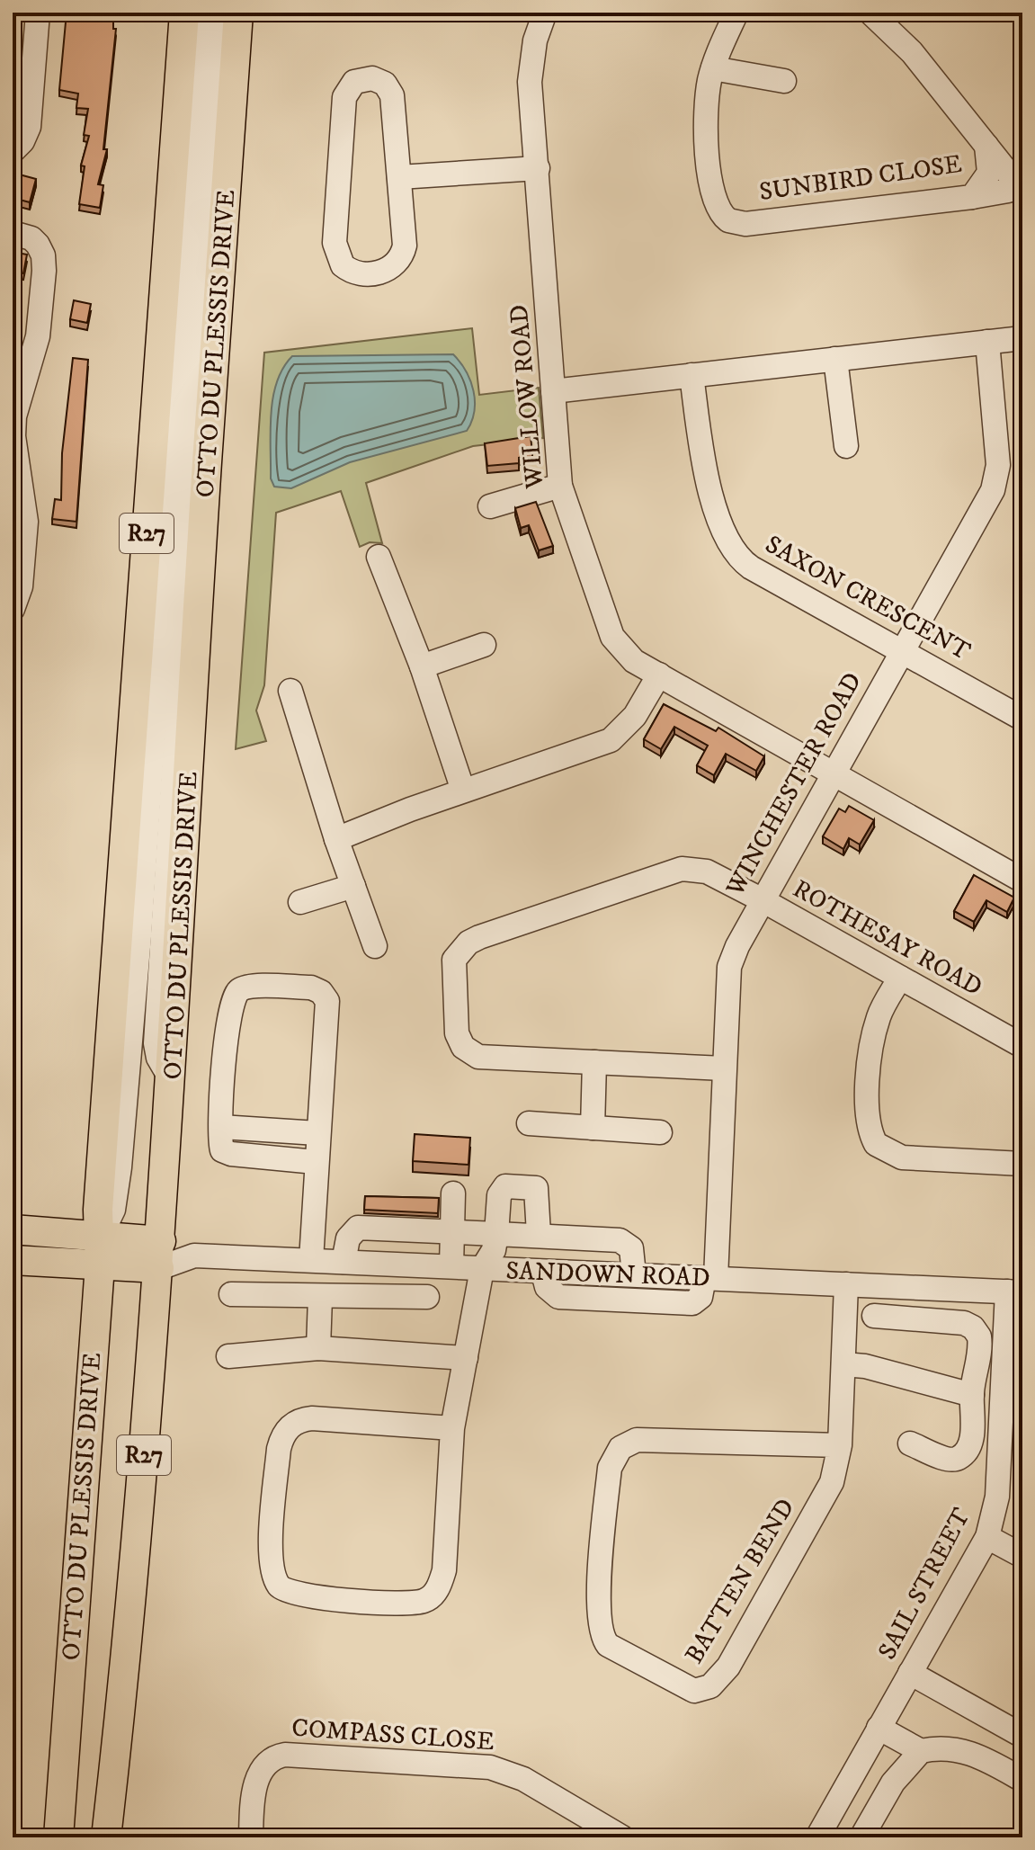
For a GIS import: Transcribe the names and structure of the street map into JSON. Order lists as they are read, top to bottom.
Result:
{
  "streets": {
    "main road": ["OTTO DU PLESSIS DRIVE", "R27", "SANDOWN ROAD"],
    "street": [
      "SUNBIRD CLOSE",
      "WILLOW ROAD",
      "SAXON CRESCENT",
      "WINCHESTER ROAD",
      "ROTHESAY ROAD",
      "BATTEN BEND",
      "SAIL STREET",
      "COMPASS CLOSE"
    ]
  },
  "crossings": [
    ["OTTO DU PLESSIS DRIVE", "SANDOWN ROAD"],
    ["WILLOW ROAD", "WINCHESTER ROAD"],
    ["SAXON CRESCENT", "WINCHESTER ROAD"],
    ["WINCHESTER ROAD", "ROTHESAY ROAD"],
    ["WINCHESTER ROAD", "SANDOWN ROAD"],
    ["SANDOWN ROAD", "BATTEN BEND"],
    ["SANDOWN ROAD", "SAIL STREET"]
  ]
}
